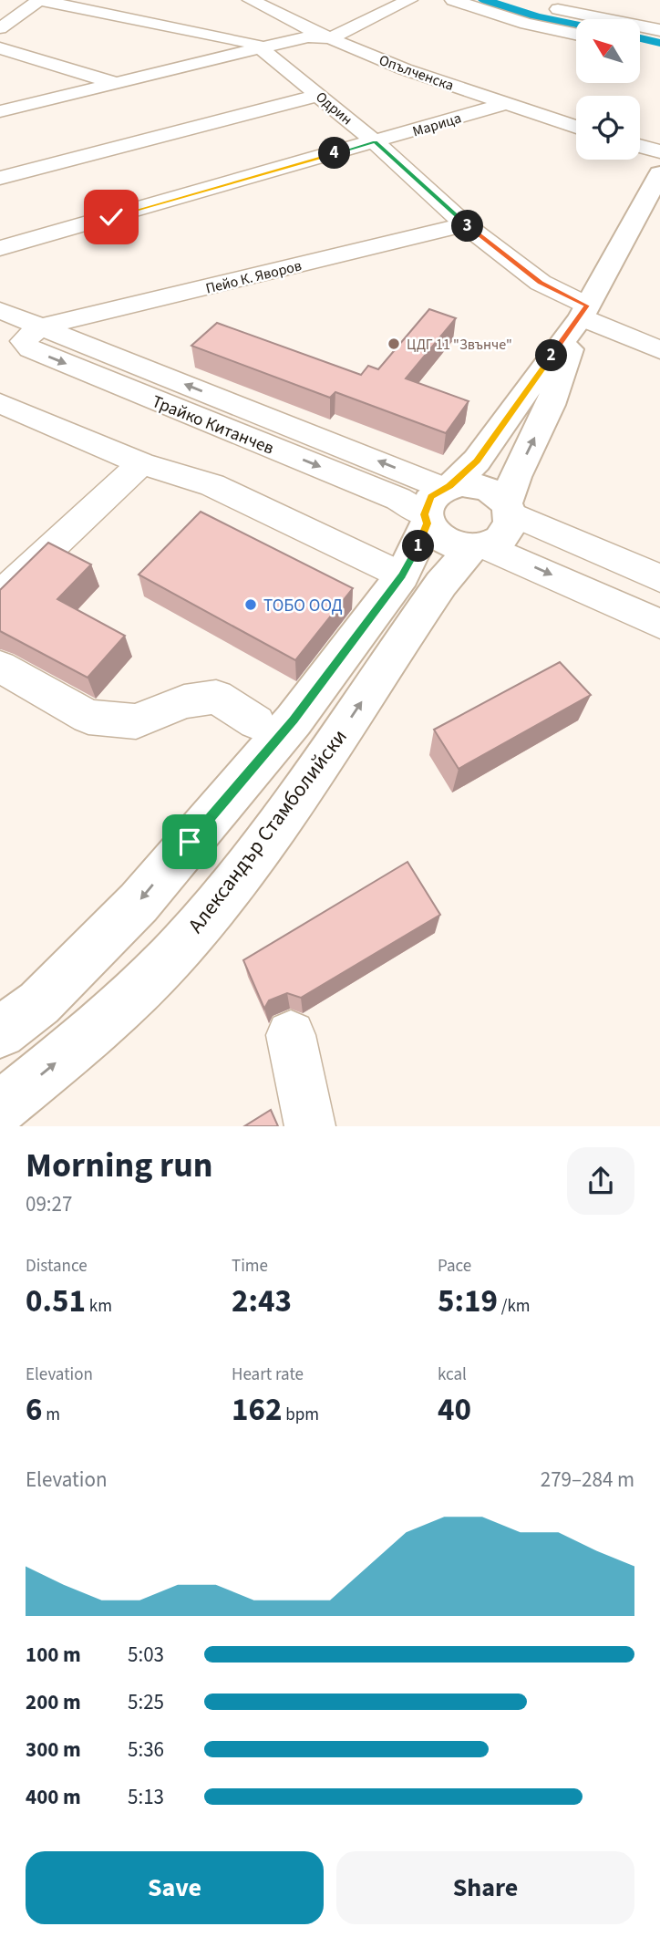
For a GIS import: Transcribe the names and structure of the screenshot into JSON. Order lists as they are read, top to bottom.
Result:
{
  "streets": {
    "main road": ["Александър Стамболийски"],
    "street": [
      "Опълченска",
      "Одрин",
      "Марица",
      "Пейо К. Яворов",
      "Трайко Китанчев"
    ]
  },
  "crossings": [
    ["Опълченска", "Марица"],
    ["Одрин", "Марица"],
    ["Одрин", "Пейо К. Яворов"],
    ["Одрин", "Александър Стамболийски"],
    ["Пейо К. Яворов", "Трайко Китанчев"],
    ["Трайко Китанчев", "Александър Стамболийски"]
  ],
  "places": ["ЦДГ 11 \"Звънче\"", "ТОБО ООД"],
  "north": "top left",
  "page": {
    "pins": [
      "4",
      "3",
      "2",
      "1"
    ],
    "heading": ["Morning run", "09:27"],
    "stats": [
      ["Distance", "0.51 km"],
      ["Time", "2:43"],
      ["Pace", "5:19 /km"],
      ["Elevation", "6 m"],
      ["Heart rate", "162 bpm"],
      ["kcal", "40"]
    ],
    "chart": ["Elevation", "279–284 m"],
    "list": [
      {
        "name": "100 m",
        "note": "5:03"
      },
      {
        "name": "200 m",
        "note": "5:25"
      },
      {
        "name": "300 m",
        "note": "5:36"
      },
      {
        "name": "400 m",
        "note": "5:13"
      }
    ],
    "buttons": ["Save", "Share"]
  }
}
